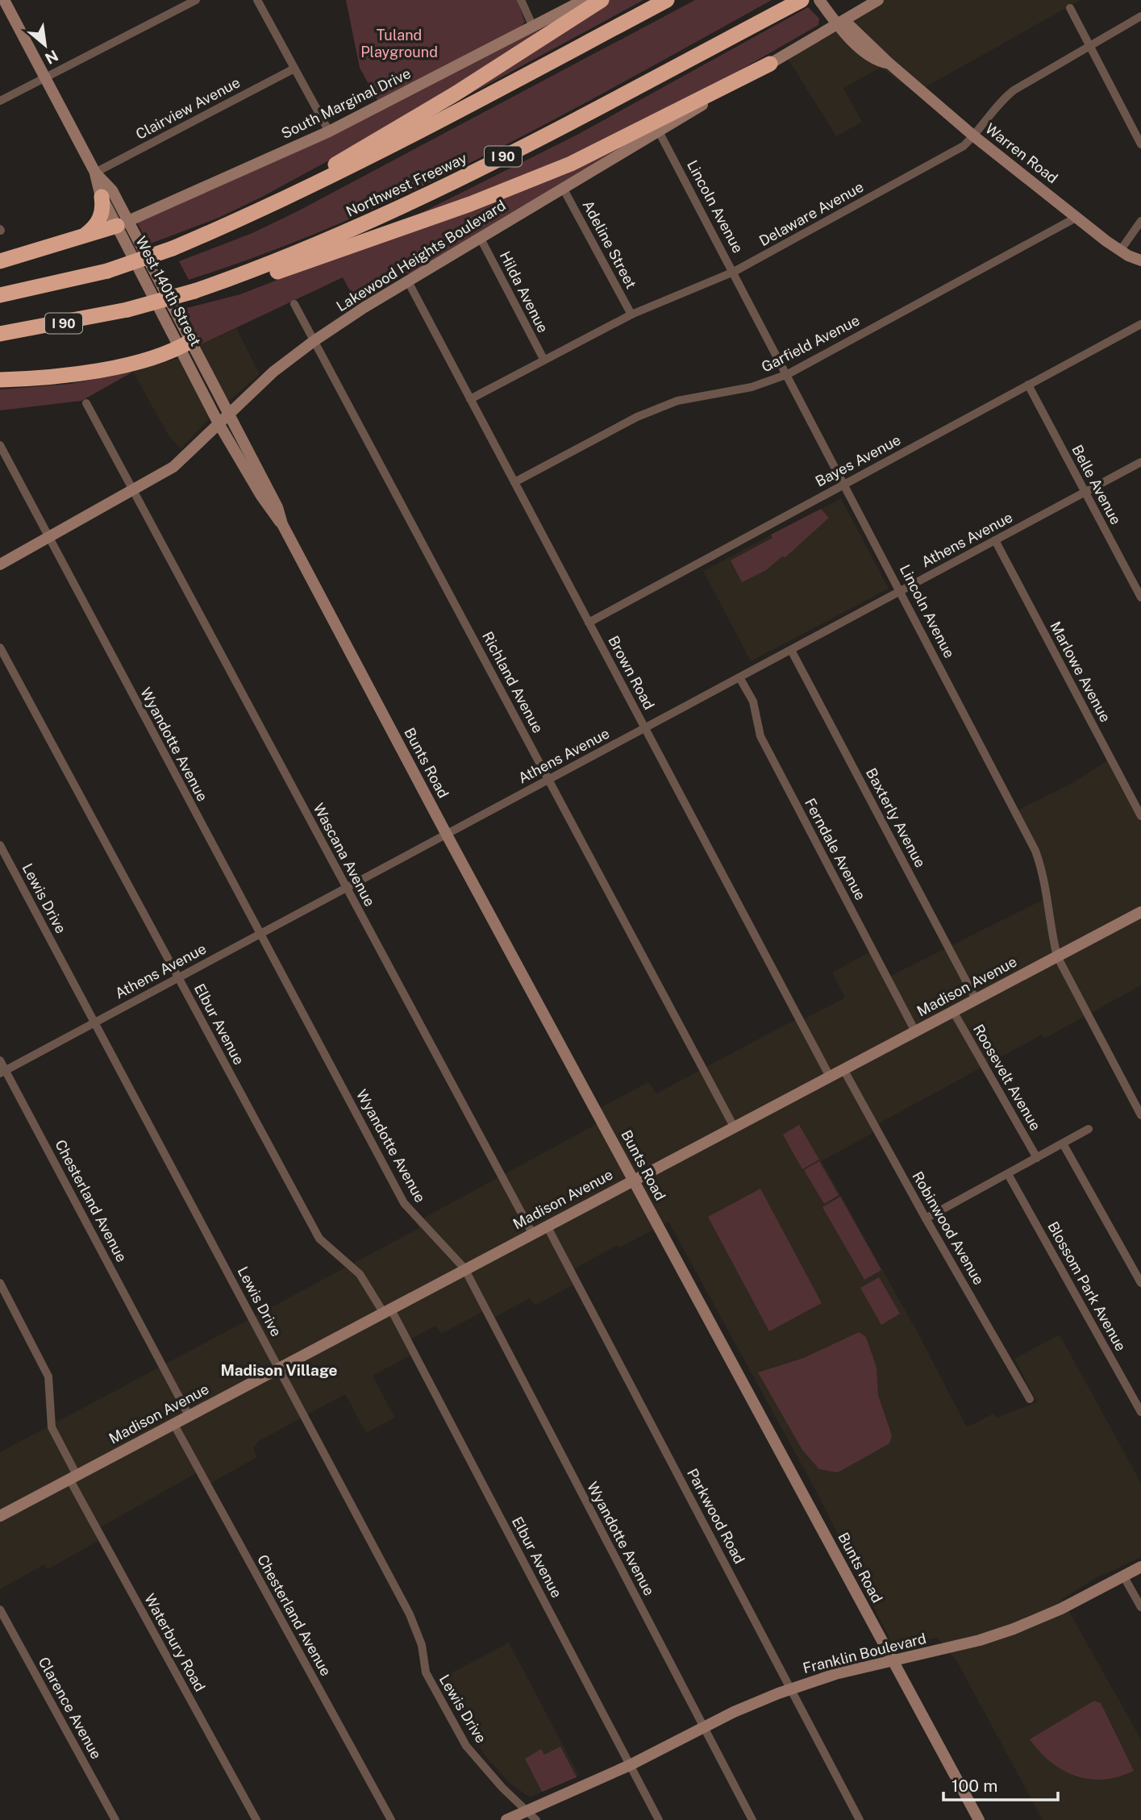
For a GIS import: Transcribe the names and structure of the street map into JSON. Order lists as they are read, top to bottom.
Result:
{
  "streets": {
    "highway": ["I 90", "Northwest Freeway"],
    "main road": [
      "South Marginal Drive",
      "Warren Road",
      "Lakewood Heights Boulevard",
      "West 140th Street",
      "Bunts Road",
      "Madison Avenue",
      "Franklin Boulevard"
    ],
    "street": [
      "Clairview Avenue",
      "Lincoln Avenue",
      "Delaware Avenue",
      "Adeline Street",
      "Hilda Avenue",
      "Garfield Avenue",
      "Bayes Avenue",
      "Belle Avenue",
      "Athens Avenue",
      "Marlowe Avenue",
      "Brown Road",
      "Richland Avenue",
      "Wyandotte Avenue",
      "Baxterly Avenue",
      "Ferndale Avenue",
      "Wascana Avenue",
      "Lewis Drive",
      "Elbur Avenue",
      "Roosevelt Avenue",
      "Chesterland Avenue",
      "Robinwood Avenue",
      "Blossom Park Avenue",
      "Parkwood Road",
      "Waterbury Road",
      "Clarence Avenue"
    ]
  },
  "crossings": [
    ["South Marginal Drive", "West 140th Street"],
    ["Clairview Avenue", "West 140th Street"],
    ["Warren Road", "Delaware Avenue"],
    ["Warren Road", "Lakewood Heights Boulevard"],
    ["Warren Road", "Garfield Avenue"],
    ["Lincoln Avenue", "Delaware Avenue"],
    ["Lincoln Avenue", "Lakewood Heights Boulevard"],
    ["Lincoln Avenue", "Garfield Avenue"],
    ["Lincoln Avenue", "Bayes Avenue"],
    ["Lincoln Avenue", "Athens Avenue"],
    ["Lincoln Avenue", "Madison Avenue"],
    ["Delaware Avenue", "Adeline Street"],
    ["Delaware Avenue", "Hilda Avenue"],
    ["Delaware Avenue", "Brown Road"],
    ["Adeline Street", "Lakewood Heights Boulevard"],
    ["Lakewood Heights Boulevard", "West 140th Street"],
    ["Lakewood Heights Boulevard", "Hilda Avenue"],
    ["Lakewood Heights Boulevard", "Brown Road"],
    ["Lakewood Heights Boulevard", "Richland Avenue"],
    ["Lakewood Heights Boulevard", "Wyandotte Avenue"],
    ["Lakewood Heights Boulevard", "Bunts Road"],
    ["Lakewood Heights Boulevard", "Wascana Avenue"],
    ["West 140th Street", "Bunts Road"],
    ["Garfield Avenue", "Brown Road"],
    ["Bayes Avenue", "Belle Avenue"],
    ["Bayes Avenue", "Brown Road"],
    ["Belle Avenue", "Athens Avenue"],
    ["Athens Avenue", "Marlowe Avenue"],
    ["Athens Avenue", "Brown Road"],
    ["Athens Avenue", "Richland Avenue"],
    ["Athens Avenue", "Wyandotte Avenue"],
    ["Athens Avenue", "Bunts Road"],
    ["Athens Avenue", "Baxterly Avenue"],
    ["Athens Avenue", "Ferndale Avenue"],
    ["Athens Avenue", "Wascana Avenue"],
    ["Athens Avenue", "Lewis Drive"],
    ["Athens Avenue", "Elbur Avenue"],
    ["Athens Avenue", "Chesterland Avenue"],
    ["Brown Road", "Madison Avenue"],
    ["Richland Avenue", "Madison Avenue"],
    ["Wyandotte Avenue", "Madison Avenue"],
    ["Wyandotte Avenue", "Franklin Boulevard"],
    ["Bunts Road", "Madison Avenue"],
    ["Bunts Road", "Franklin Boulevard"],
    ["Baxterly Avenue", "Madison Avenue"],
    ["Ferndale Avenue", "Madison Avenue"],
    ["Wascana Avenue", "Madison Avenue"],
    ["Lewis Drive", "Madison Avenue"],
    ["Lewis Drive", "Franklin Boulevard"],
    ["Madison Avenue", "Elbur Avenue"],
    ["Madison Avenue", "Roosevelt Avenue"],
    ["Madison Avenue", "Chesterland Avenue"],
    ["Madison Avenue", "Robinwood Avenue"],
    ["Madison Avenue", "Parkwood Road"],
    ["Madison Avenue", "Waterbury Road"],
    ["Elbur Avenue", "Franklin Boulevard"],
    ["Parkwood Road", "Franklin Boulevard"]
  ],
  "districts": ["Madison Village"],
  "parks": ["Tuland Playground"],
  "scale_bar": "100 m",
  "north": "bottom right"
}
